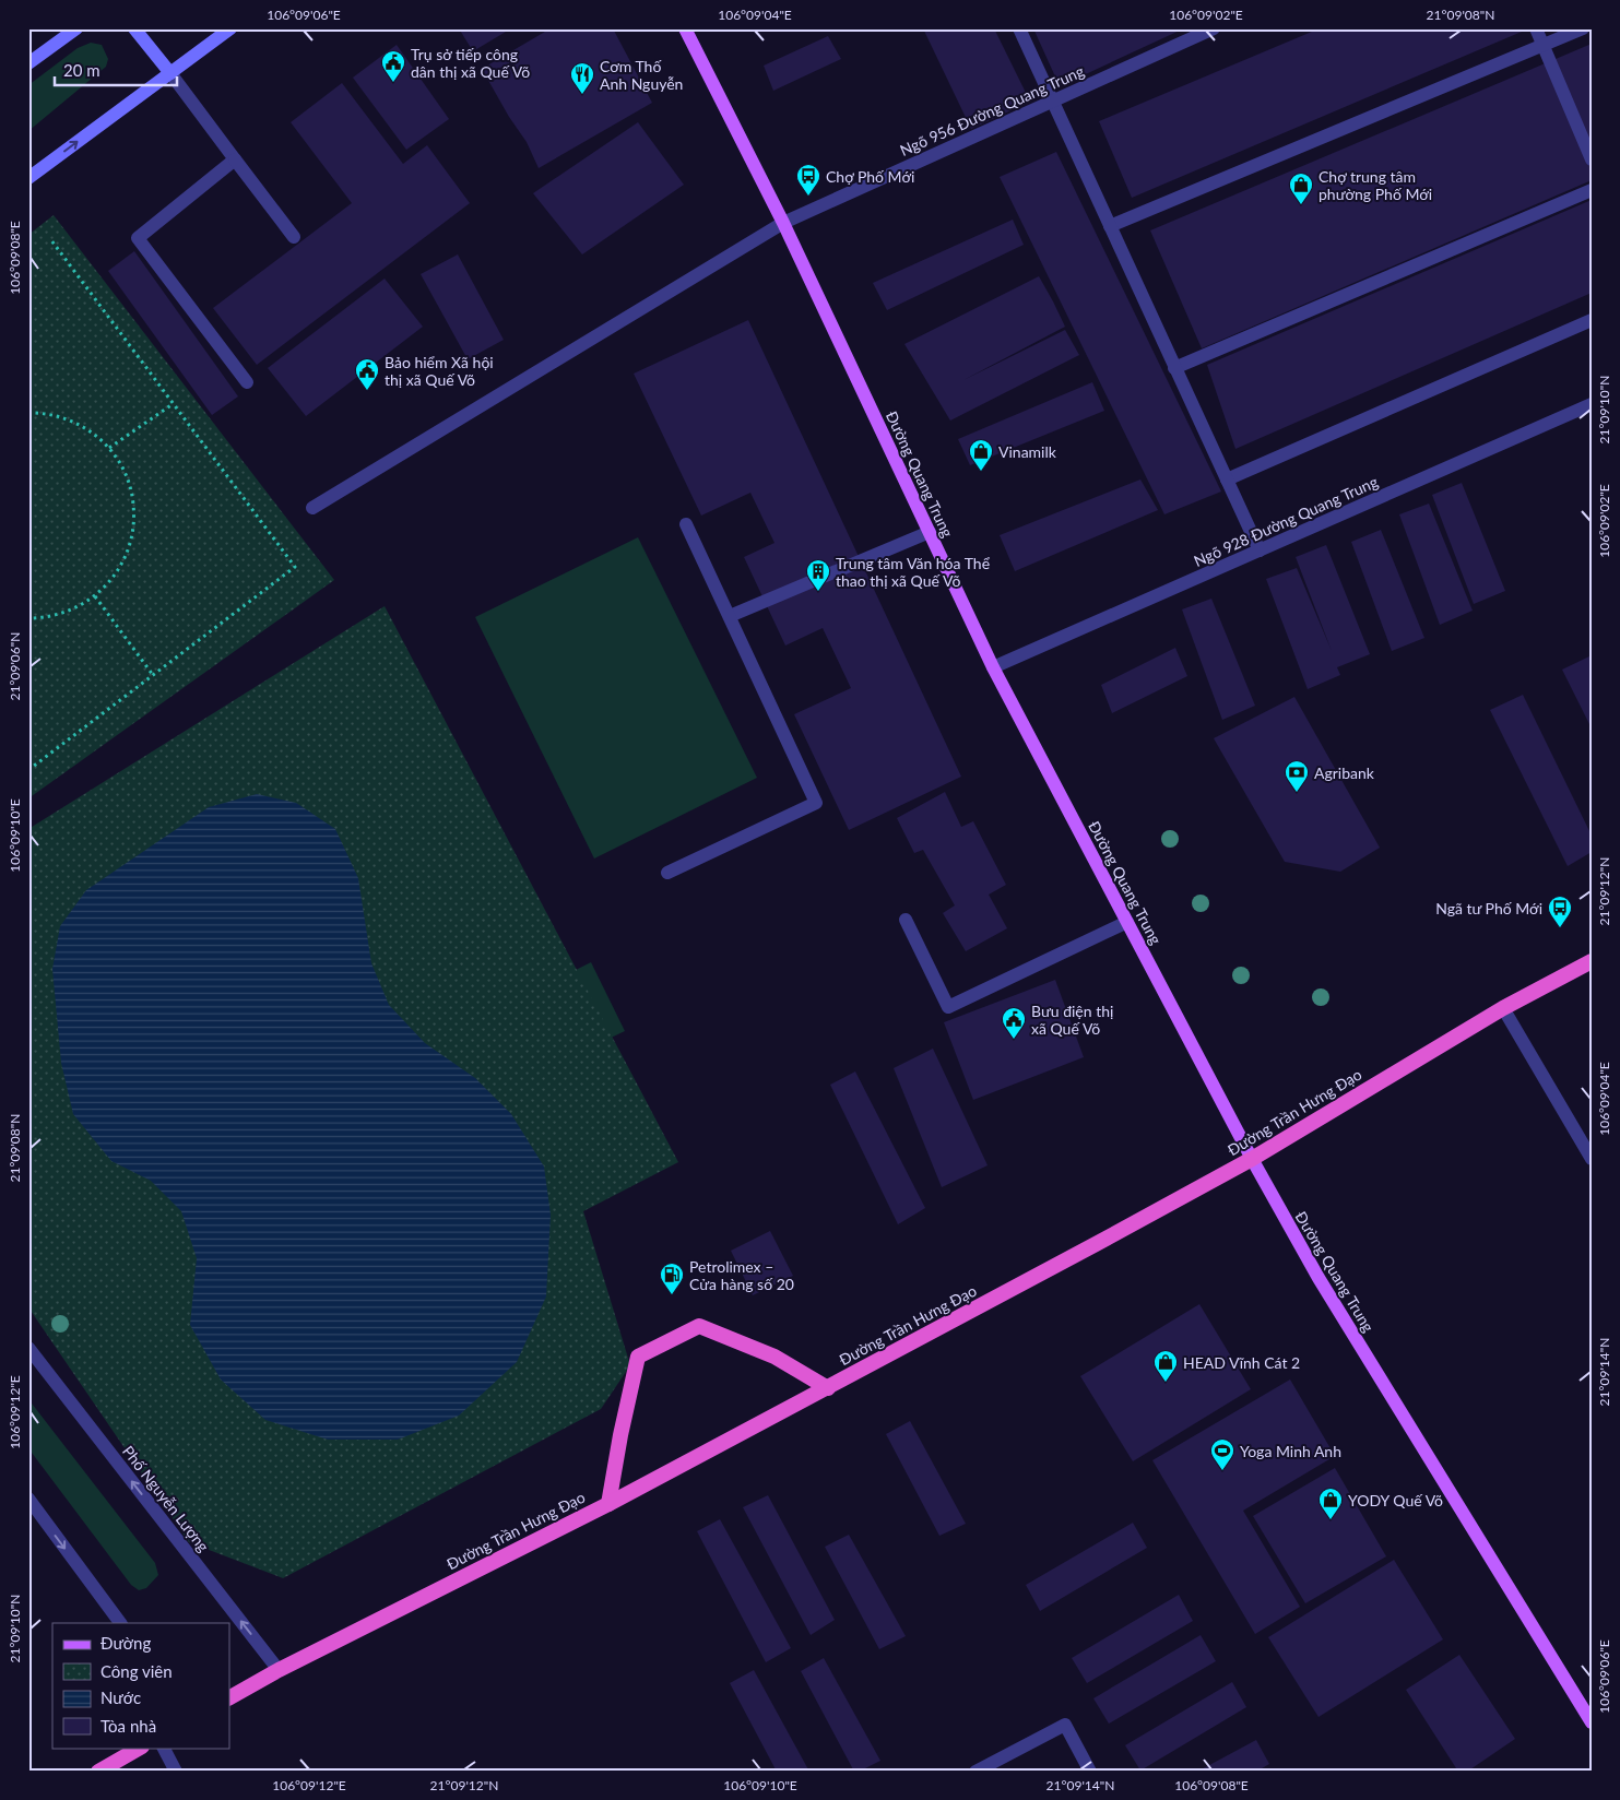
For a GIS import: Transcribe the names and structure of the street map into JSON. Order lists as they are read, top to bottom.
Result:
{
  "streets": {
    "highway": ["Đường Trần Hưng Đạo"],
    "main road": ["Đường Quang Trung"],
    "street": ["Ngõ 956 Đường Quang Trung", "Ngõ 928 Đường Quang Trung", "Phố Nguyễn Lượng"]
  },
  "crossings": [
    ["Ngõ 956 Đường Quang Trung", "Đường Quang Trung"],
    ["Đường Quang Trung", "Ngõ 928 Đường Quang Trung"],
    ["Đường Quang Trung", "Đường Trần Hưng Đạo"],
    ["Đường Trần Hưng Đạo", "Phố Nguyễn Lượng"]
  ],
  "places": {
    "public building": ["Trụ sở tiếp công dân thị xã Quế Võ", "Bảo hiểm Xã hội thị xã Quế Võ", "Bưu điện thị xã Quế Võ"],
    "restaurant": ["Cơm Thố Anh Nguyễn"],
    "bus stop": ["Chợ Phố Mới", "Ngã tư Phố Mới"],
    "shop": [
      "Chợ trung tâm phường Phố Mới",
      "Vinamilk",
      "HEAD Vĩnh Cát 2",
      "YODY Quế Võ"
    ],
    "building": ["Trung tâm Văn hóa Thể thao thị xã Quế Võ"],
    "bank": ["Agribank"],
    "fuel station": ["Petrolimex – Cửa hàng số 20"],
    "sports": ["Yoga Minh Anh"]
  },
  "legend": [
    "Đường",
    "Công viên",
    "Nước",
    "Tòa nhà"
  ],
  "scale_bar": "20 m",
  "coordinates": [
    "106°09'06\"E",
    "106°09'04\"E",
    "106°09'02\"E",
    "21°09'08\"N",
    "106°09'08\"E",
    "21°09'10\"N",
    "21°09'06\"N",
    "106°09'10\"E",
    "21°09'12\"N",
    "21°09'14\"N",
    "106°09'12\"E"
  ]
}
